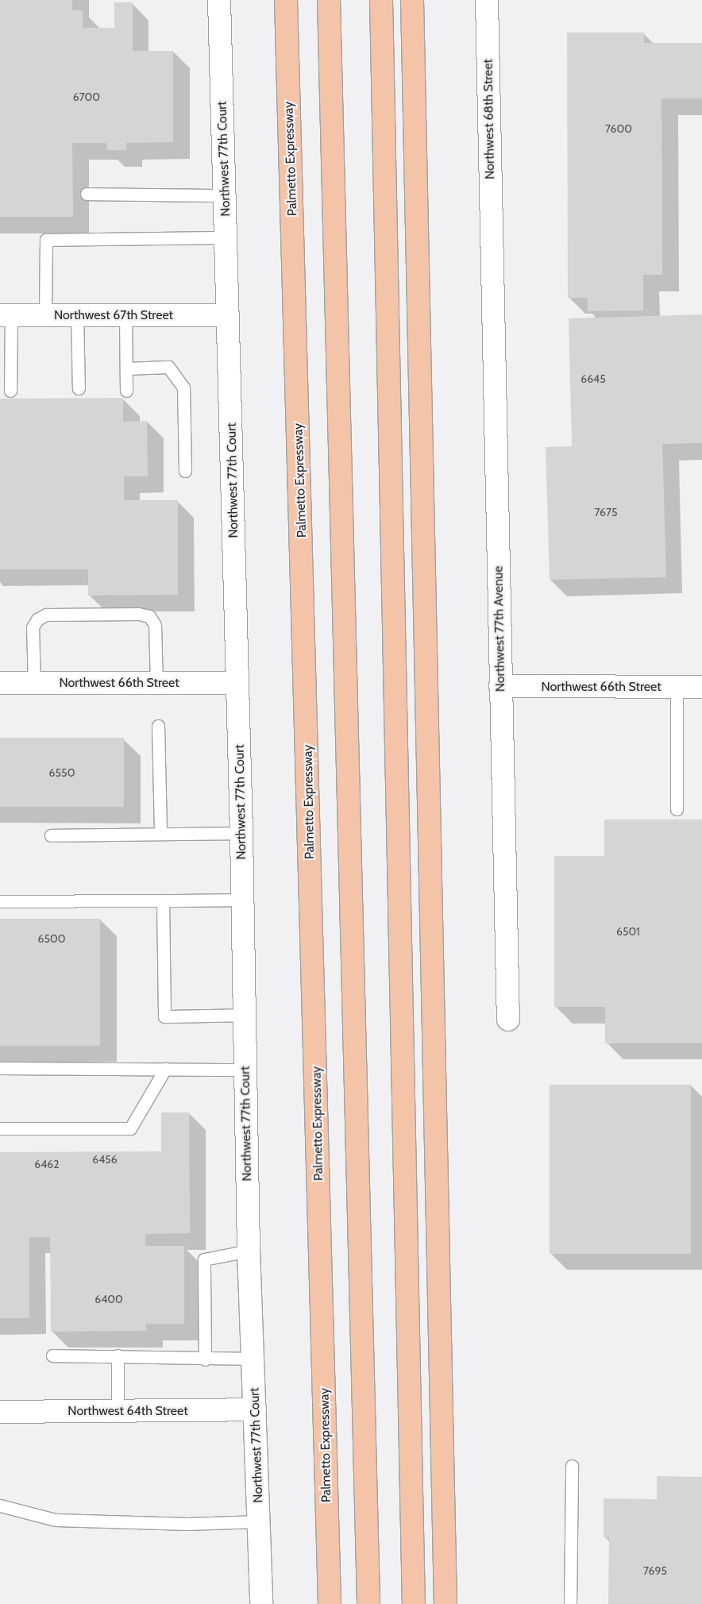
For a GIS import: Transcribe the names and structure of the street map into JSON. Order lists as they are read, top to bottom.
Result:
{
  "streets": {
    "highway": ["Palmetto Expressway"],
    "street": [
      "Northwest 68th Street",
      "Northwest 77th Court",
      "Northwest 67th Street",
      "Northwest 77th Avenue",
      "Northwest 66th Street",
      "Northwest 64th Street"
    ]
  },
  "crossings": [
    ["Northwest 68th Street", "Northwest 77th Avenue"],
    ["Northwest 77th Court", "Northwest 67th Street"],
    ["Northwest 77th Court", "Northwest 66th Street"],
    ["Northwest 77th Court", "Northwest 64th Street"],
    ["Northwest 77th Avenue", "Northwest 66th Street"]
  ],
  "house_numbers": [
    "6700",
    "7600",
    "6645",
    "7675",
    "6550",
    "6501",
    "6500",
    "6456",
    "6462",
    "6400",
    "7695"
  ]
}
